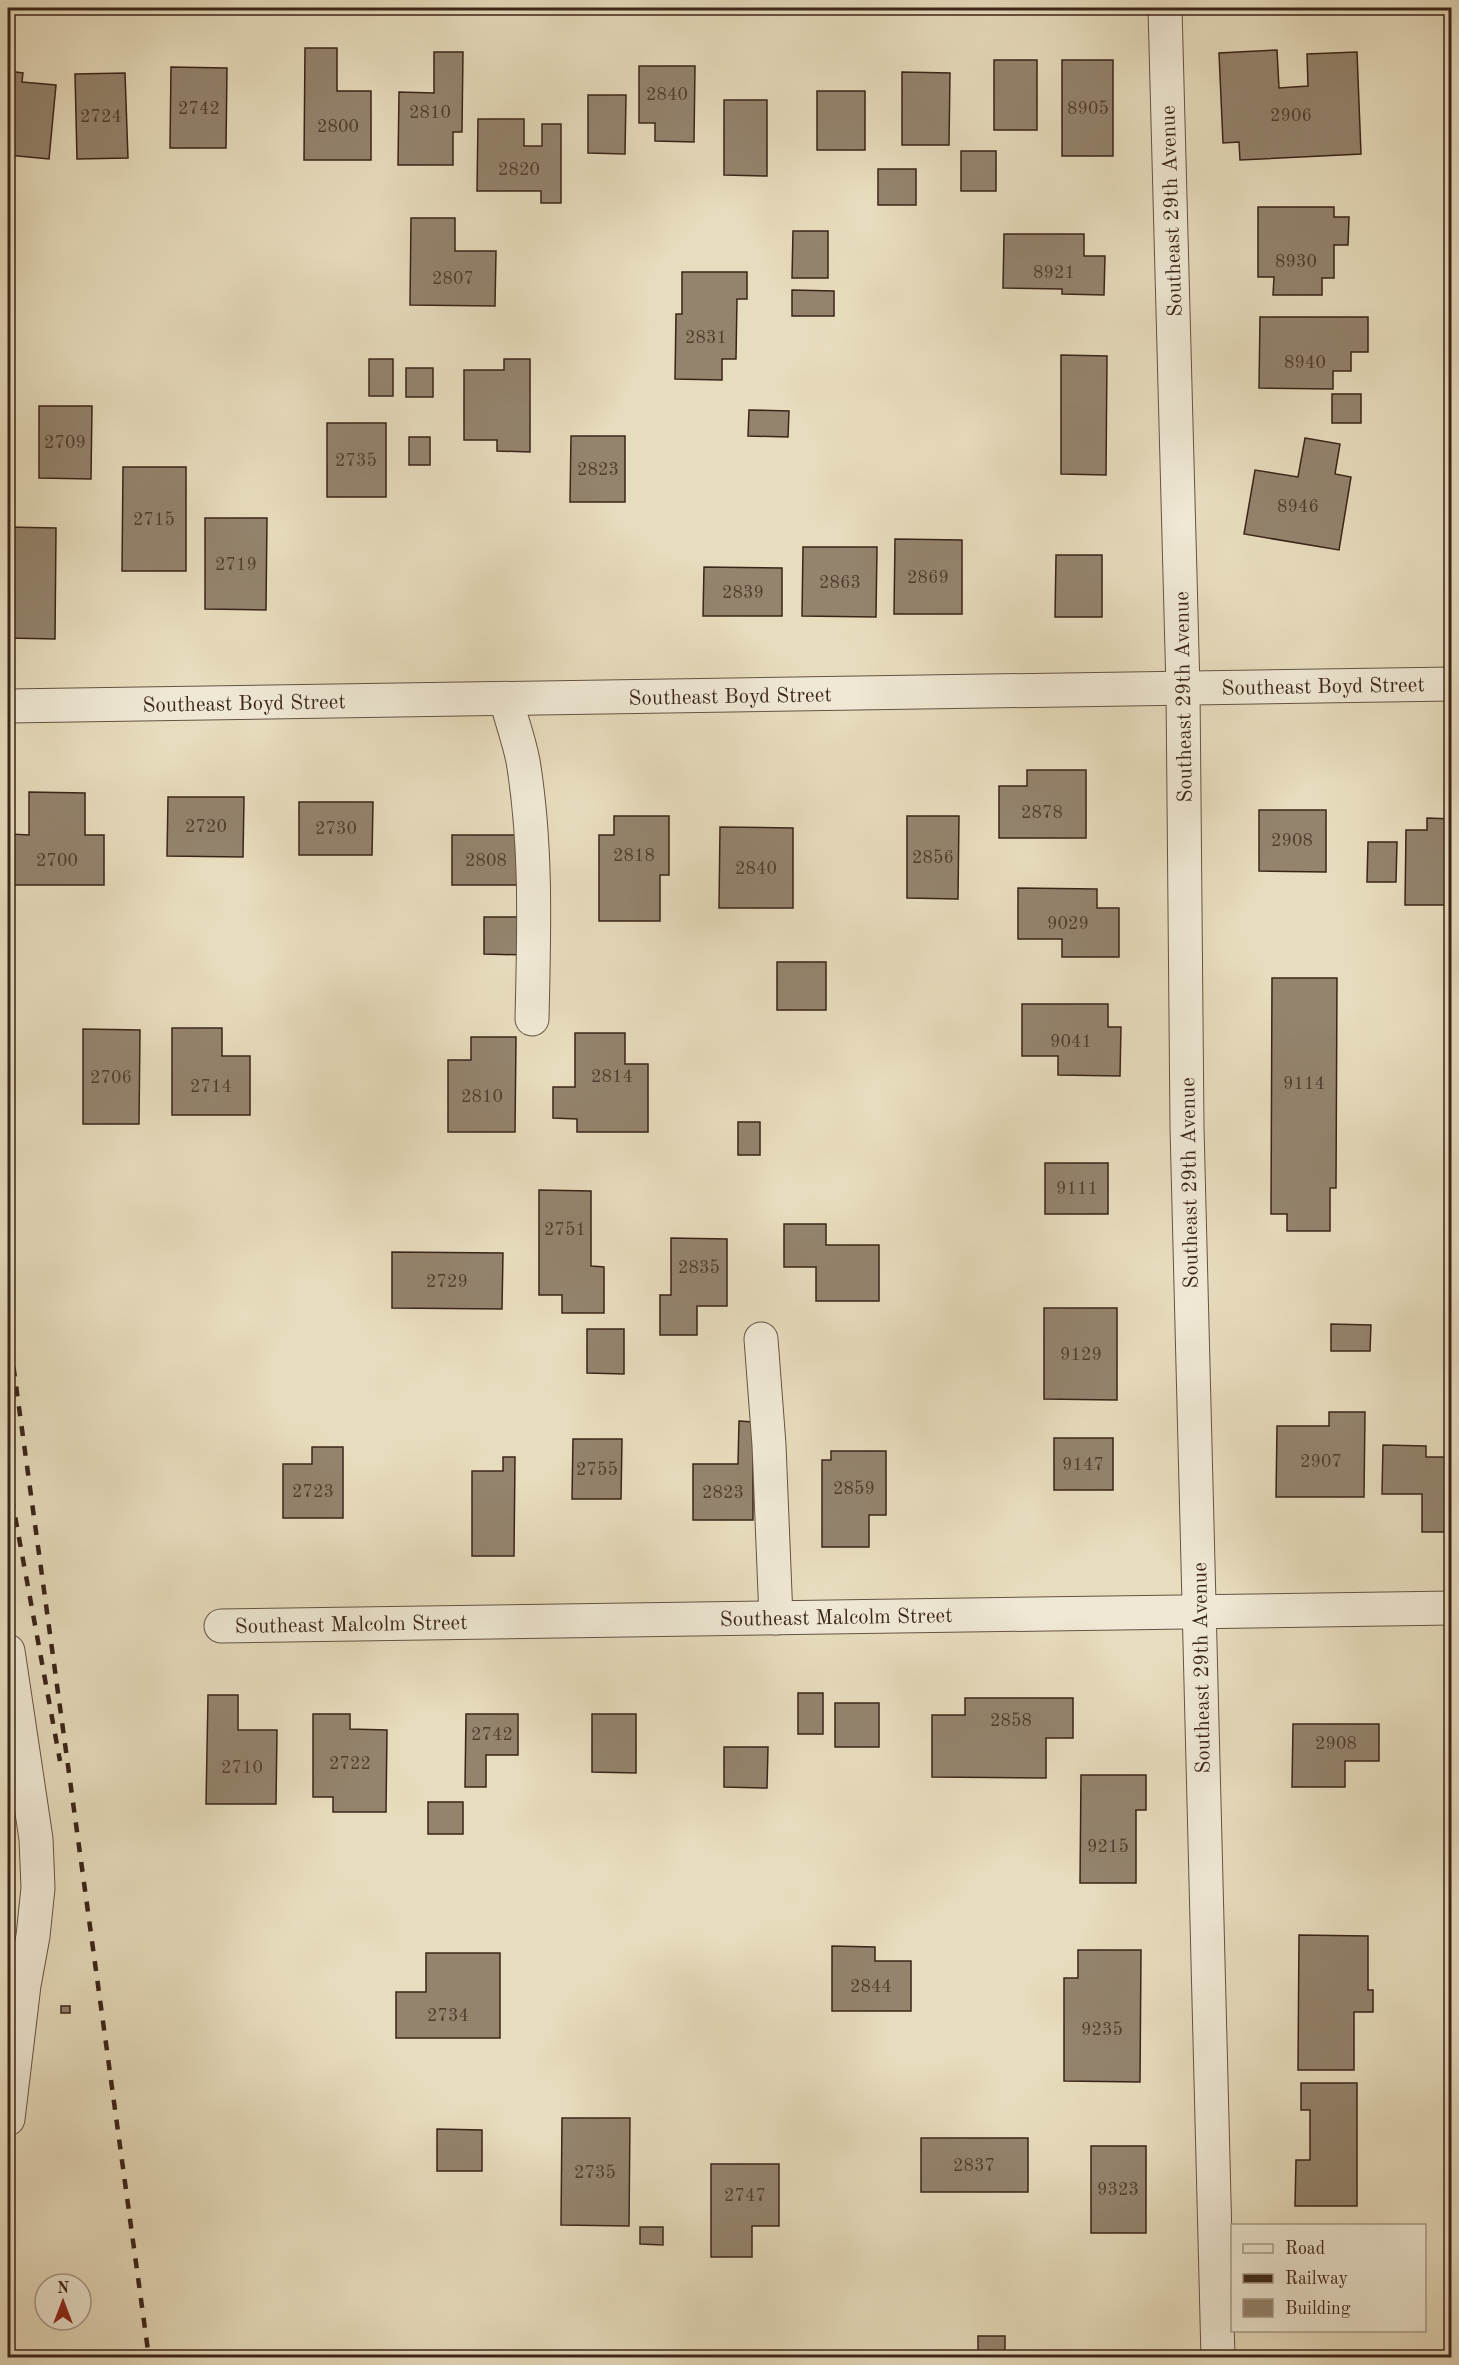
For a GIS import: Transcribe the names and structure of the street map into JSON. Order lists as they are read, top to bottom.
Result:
{
  "streets": {
    "street": ["Southeast 29th Avenue", "Southeast Boyd Street", "Southeast Malcolm Street"]
  },
  "crossings": [
    ["Southeast 29th Avenue", "Southeast Boyd Street"],
    ["Southeast 29th Avenue", "Southeast Malcolm Street"]
  ],
  "house_numbers": [
    "2840",
    "2742",
    "8905",
    "2810",
    "2906",
    "2724",
    "2800",
    "2820",
    "8930",
    "8921",
    "2807",
    "2831",
    "8940",
    "2709",
    "2735",
    "2823",
    "8946",
    "2715",
    "2719",
    "2869",
    "2863",
    "2839",
    "2878",
    "2720",
    "2730",
    "2908",
    "2818",
    "2856",
    "2700",
    "2808",
    "2840",
    "9029",
    "9041",
    "2814",
    "2706",
    "9114",
    "2714",
    "2810",
    "9111",
    "2751",
    "2835",
    "2729",
    "9129",
    "2907",
    "9147",
    "2755",
    "2859",
    "2723",
    "2823",
    "2858",
    "2742",
    "2908",
    "2722",
    "2710",
    "9215",
    "2844",
    "2734",
    "9235",
    "2837",
    "2735",
    "9323",
    "2747"
  ],
  "legend": ["Road", "Railway", "Building"],
  "north": "top"
}
